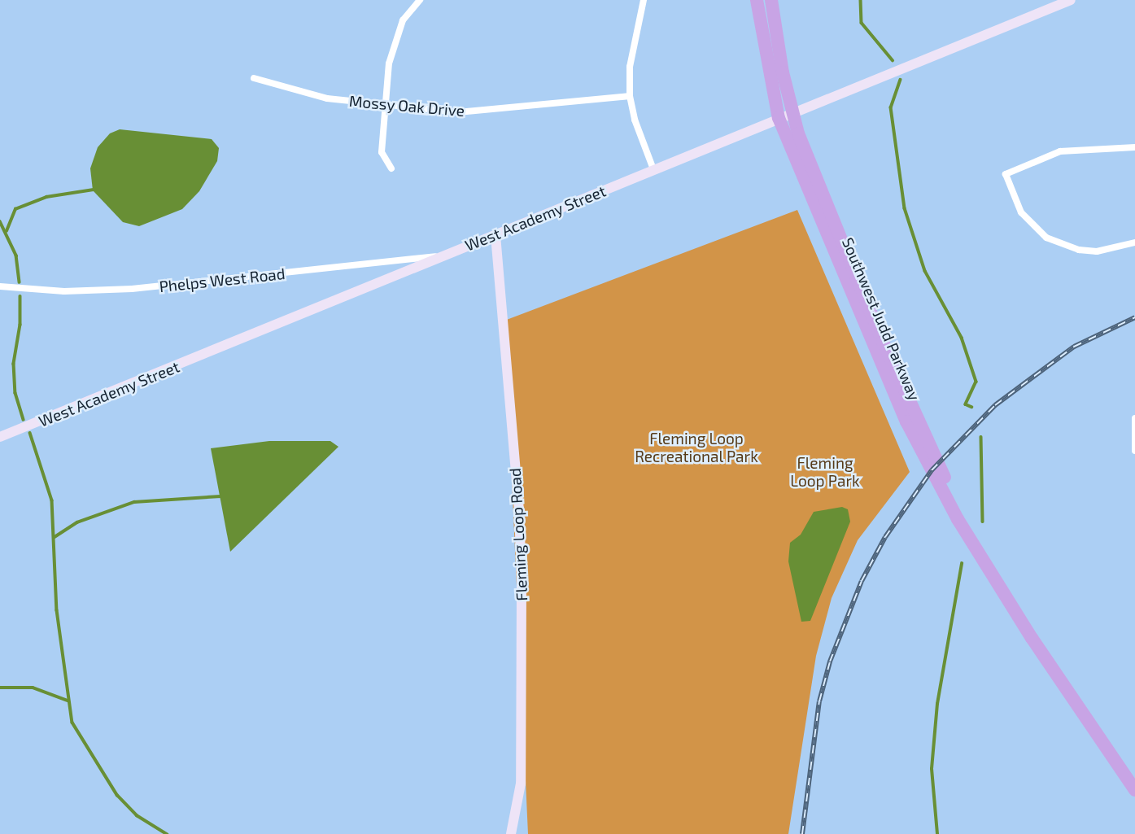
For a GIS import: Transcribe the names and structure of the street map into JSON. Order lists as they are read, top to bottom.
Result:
{
  "streets": {
    "highway": ["Southwest Judd Parkway"],
    "main road": ["West Academy Street", "Fleming Loop Road"],
    "street": ["Mossy Oak Drive", "Phelps West Road"]
  },
  "crossings": [
    ["West Academy Street", "Phelps West Road"],
    ["West Academy Street", "Southwest Judd Parkway"],
    ["West Academy Street", "Fleming Loop Road"]
  ],
  "parks": ["Fleming Loop Recreational Park", "Fleming Loop Park"]
}
